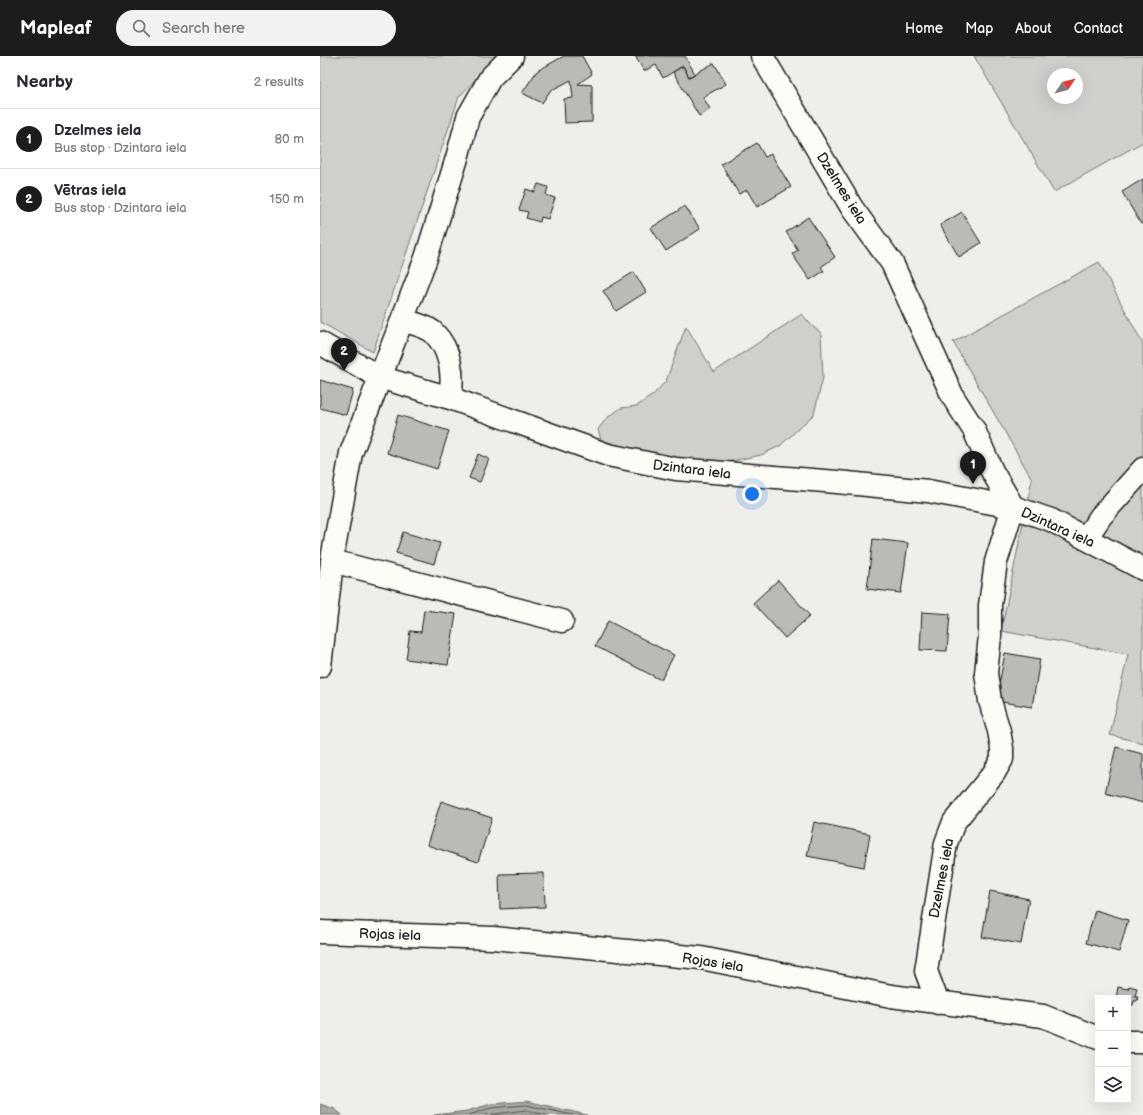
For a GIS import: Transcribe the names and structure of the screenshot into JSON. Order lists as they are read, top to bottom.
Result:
{
  "streets": {
    "street": ["Dzelmes iela", "Dzintara iela", "Rojas iela"]
  },
  "crossings": [
    ["Dzelmes iela", "Dzintara iela"],
    ["Dzelmes iela", "Rojas iela"]
  ],
  "north": "top right",
  "page": {
    "header": "Mapleaf",
    "search": "Search here",
    "nav": [
      "Home",
      "Map",
      "About",
      "Contact"
    ],
    "heading": ["Nearby", "2 results"],
    "list": [
      {
        "mark": "1",
        "name": "Dzelmes iela",
        "note": "Bus stop · Dzintara iela",
        "value": "80 m"
      },
      {
        "mark": "2",
        "name": "Vētras iela",
        "note": "Bus stop · Dzintara iela",
        "value": "150 m"
      }
    ],
    "pins": ["2", "1"],
    "map_buttons": ["+", "−"]
  }
}
